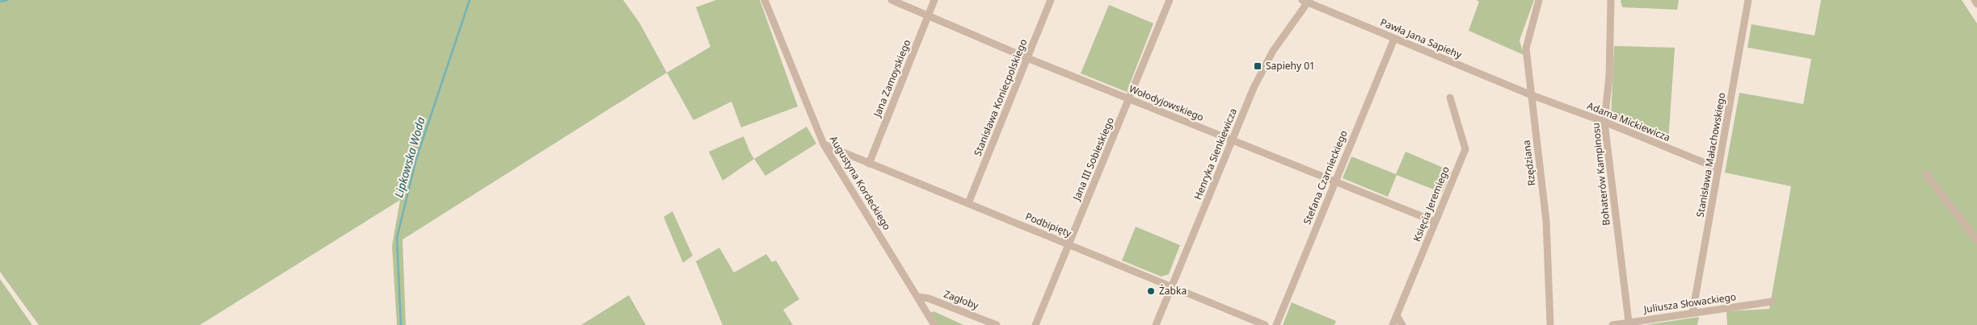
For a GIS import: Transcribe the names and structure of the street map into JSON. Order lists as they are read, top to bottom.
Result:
{
  "streets": {
    "street": [
      "Pawła Jana Sapiehy",
      "Jana Zamoyskiego",
      "Stanisława Koniecpolskiego",
      "Wołodyjowskiego",
      "Adama Mickiewicza",
      "Henryka Sienkiewicza",
      "Stanisława Małachowskiego",
      "Jana III Sobieskiego",
      "Rzędziana",
      "Bohaterów Kampinosu",
      "Stefana Czarnieckiego",
      "Augustyna Kordeckiego",
      "Księcia Jeremiego",
      "Podbipięty",
      "Zagłoby",
      "Juliusza Słowackiego"
    ]
  },
  "crossings": [
    ["Pawła Jana Sapiehy", "Adama Mickiewicza"],
    ["Pawła Jana Sapiehy", "Henryka Sienkiewicza"],
    ["Pawła Jana Sapiehy", "Rzędziana"],
    ["Pawła Jana Sapiehy", "Stefana Czarnieckiego"],
    ["Jana Zamoyskiego", "Wołodyjowskiego"],
    ["Jana Zamoyskiego", "Podbipięty"],
    ["Stanisława Koniecpolskiego", "Wołodyjowskiego"],
    ["Stanisława Koniecpolskiego", "Podbipięty"],
    ["Wołodyjowskiego", "Henryka Sienkiewicza"],
    ["Wołodyjowskiego", "Jana III Sobieskiego"],
    ["Wołodyjowskiego", "Stefana Czarnieckiego"],
    ["Wołodyjowskiego", "Księcia Jeremiego"],
    ["Adama Mickiewicza", "Stanisława Małachowskiego"],
    ["Adama Mickiewicza", "Rzędziana"],
    ["Adama Mickiewicza", "Bohaterów Kampinosu"],
    ["Henryka Sienkiewicza", "Podbipięty"],
    ["Stanisława Małachowskiego", "Juliusza Słowackiego"],
    ["Jana III Sobieskiego", "Podbipięty"],
    ["Bohaterów Kampinosu", "Juliusza Słowackiego"],
    ["Augustyna Kordeckiego", "Podbipięty"],
    ["Augustyna Kordeckiego", "Zagłoby"]
  ],
  "water": ["Lipkowska Woda"],
  "places": {
    "transit": ["Sapiehy 01"],
    "other": ["Żabka"]
  }
}
